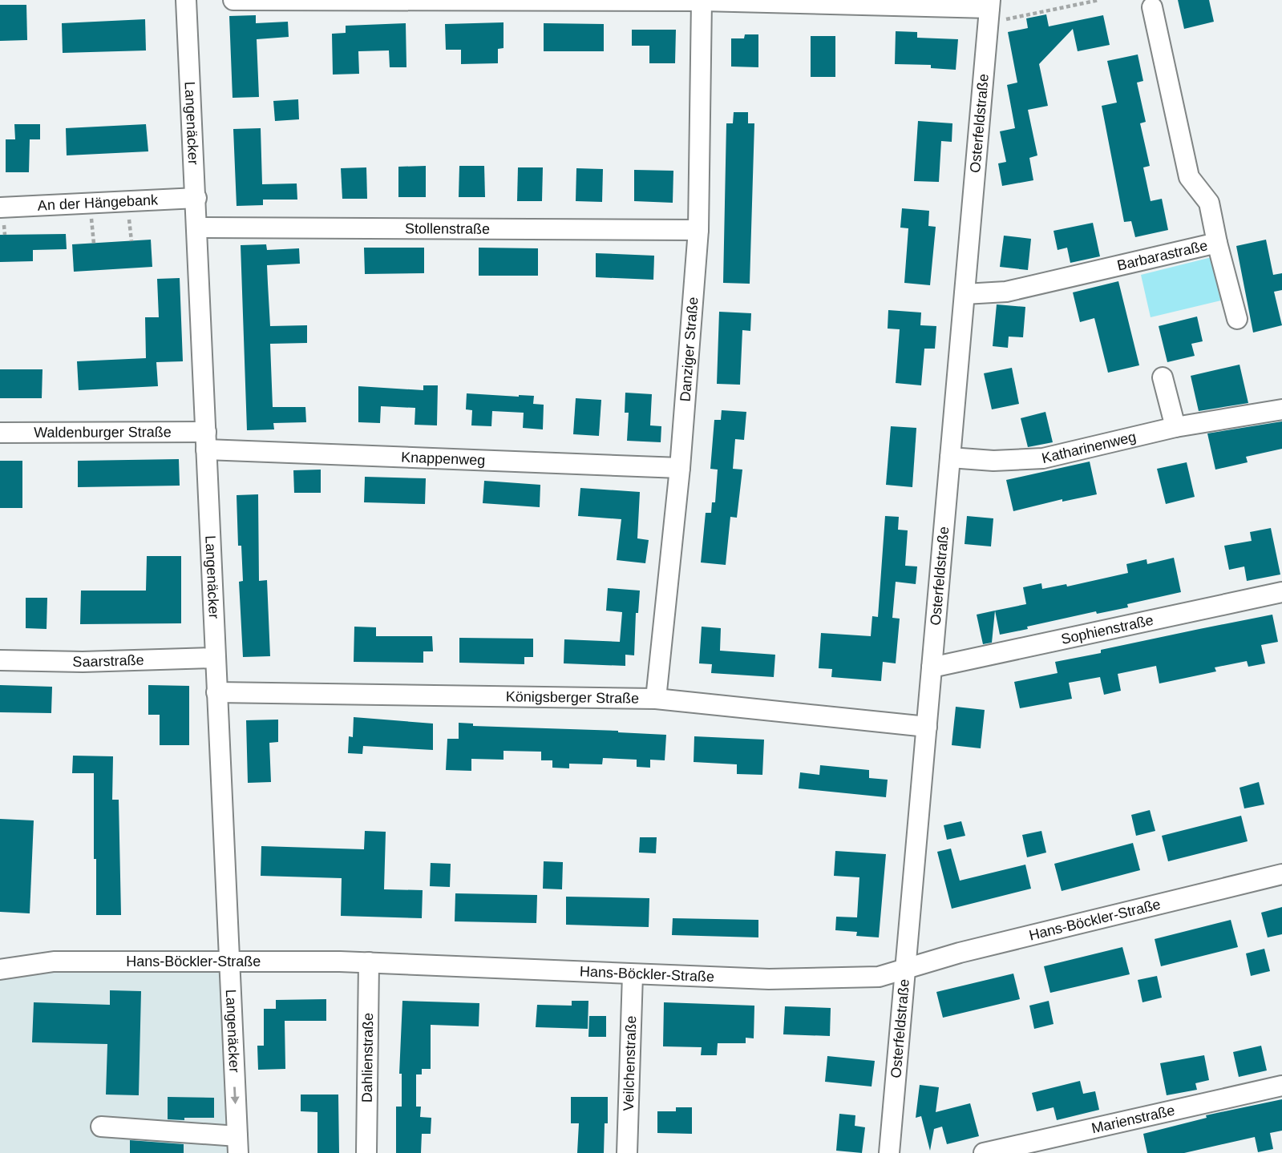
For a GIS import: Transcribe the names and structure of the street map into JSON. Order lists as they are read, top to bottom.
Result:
{
  "streets": {
    "street": [
      "Langenäcker",
      "Osterfeldstraße",
      "An der Hängebank",
      "Stollenstraße",
      "Barbarastraße",
      "Danziger Straße",
      "Waldenburger Straße",
      "Katharinenweg",
      "Knappenweg",
      "Sophienstraße",
      "Saarstraße",
      "Königsberger Straße",
      "Hans-Böckler-Straße",
      "Dahlienstraße",
      "Veilchenstraße",
      "Marienstraße"
    ]
  },
  "crossings": [
    ["Langenäcker", "An der Hängebank"],
    ["Langenäcker", "Stollenstraße"],
    ["Langenäcker", "Waldenburger Straße"],
    ["Langenäcker", "Knappenweg"],
    ["Langenäcker", "Saarstraße"],
    ["Langenäcker", "Königsberger Straße"],
    ["Langenäcker", "Hans-Böckler-Straße"],
    ["Osterfeldstraße", "Barbarastraße"],
    ["Osterfeldstraße", "Katharinenweg"],
    ["Osterfeldstraße", "Sophienstraße"],
    ["Osterfeldstraße", "Königsberger Straße"],
    ["Osterfeldstraße", "Hans-Böckler-Straße"],
    ["Stollenstraße", "Danziger Straße"],
    ["Danziger Straße", "Knappenweg"],
    ["Danziger Straße", "Königsberger Straße"],
    ["Waldenburger Straße", "Knappenweg"],
    ["Hans-Böckler-Straße", "Dahlienstraße"],
    ["Hans-Böckler-Straße", "Veilchenstraße"]
  ]
}
